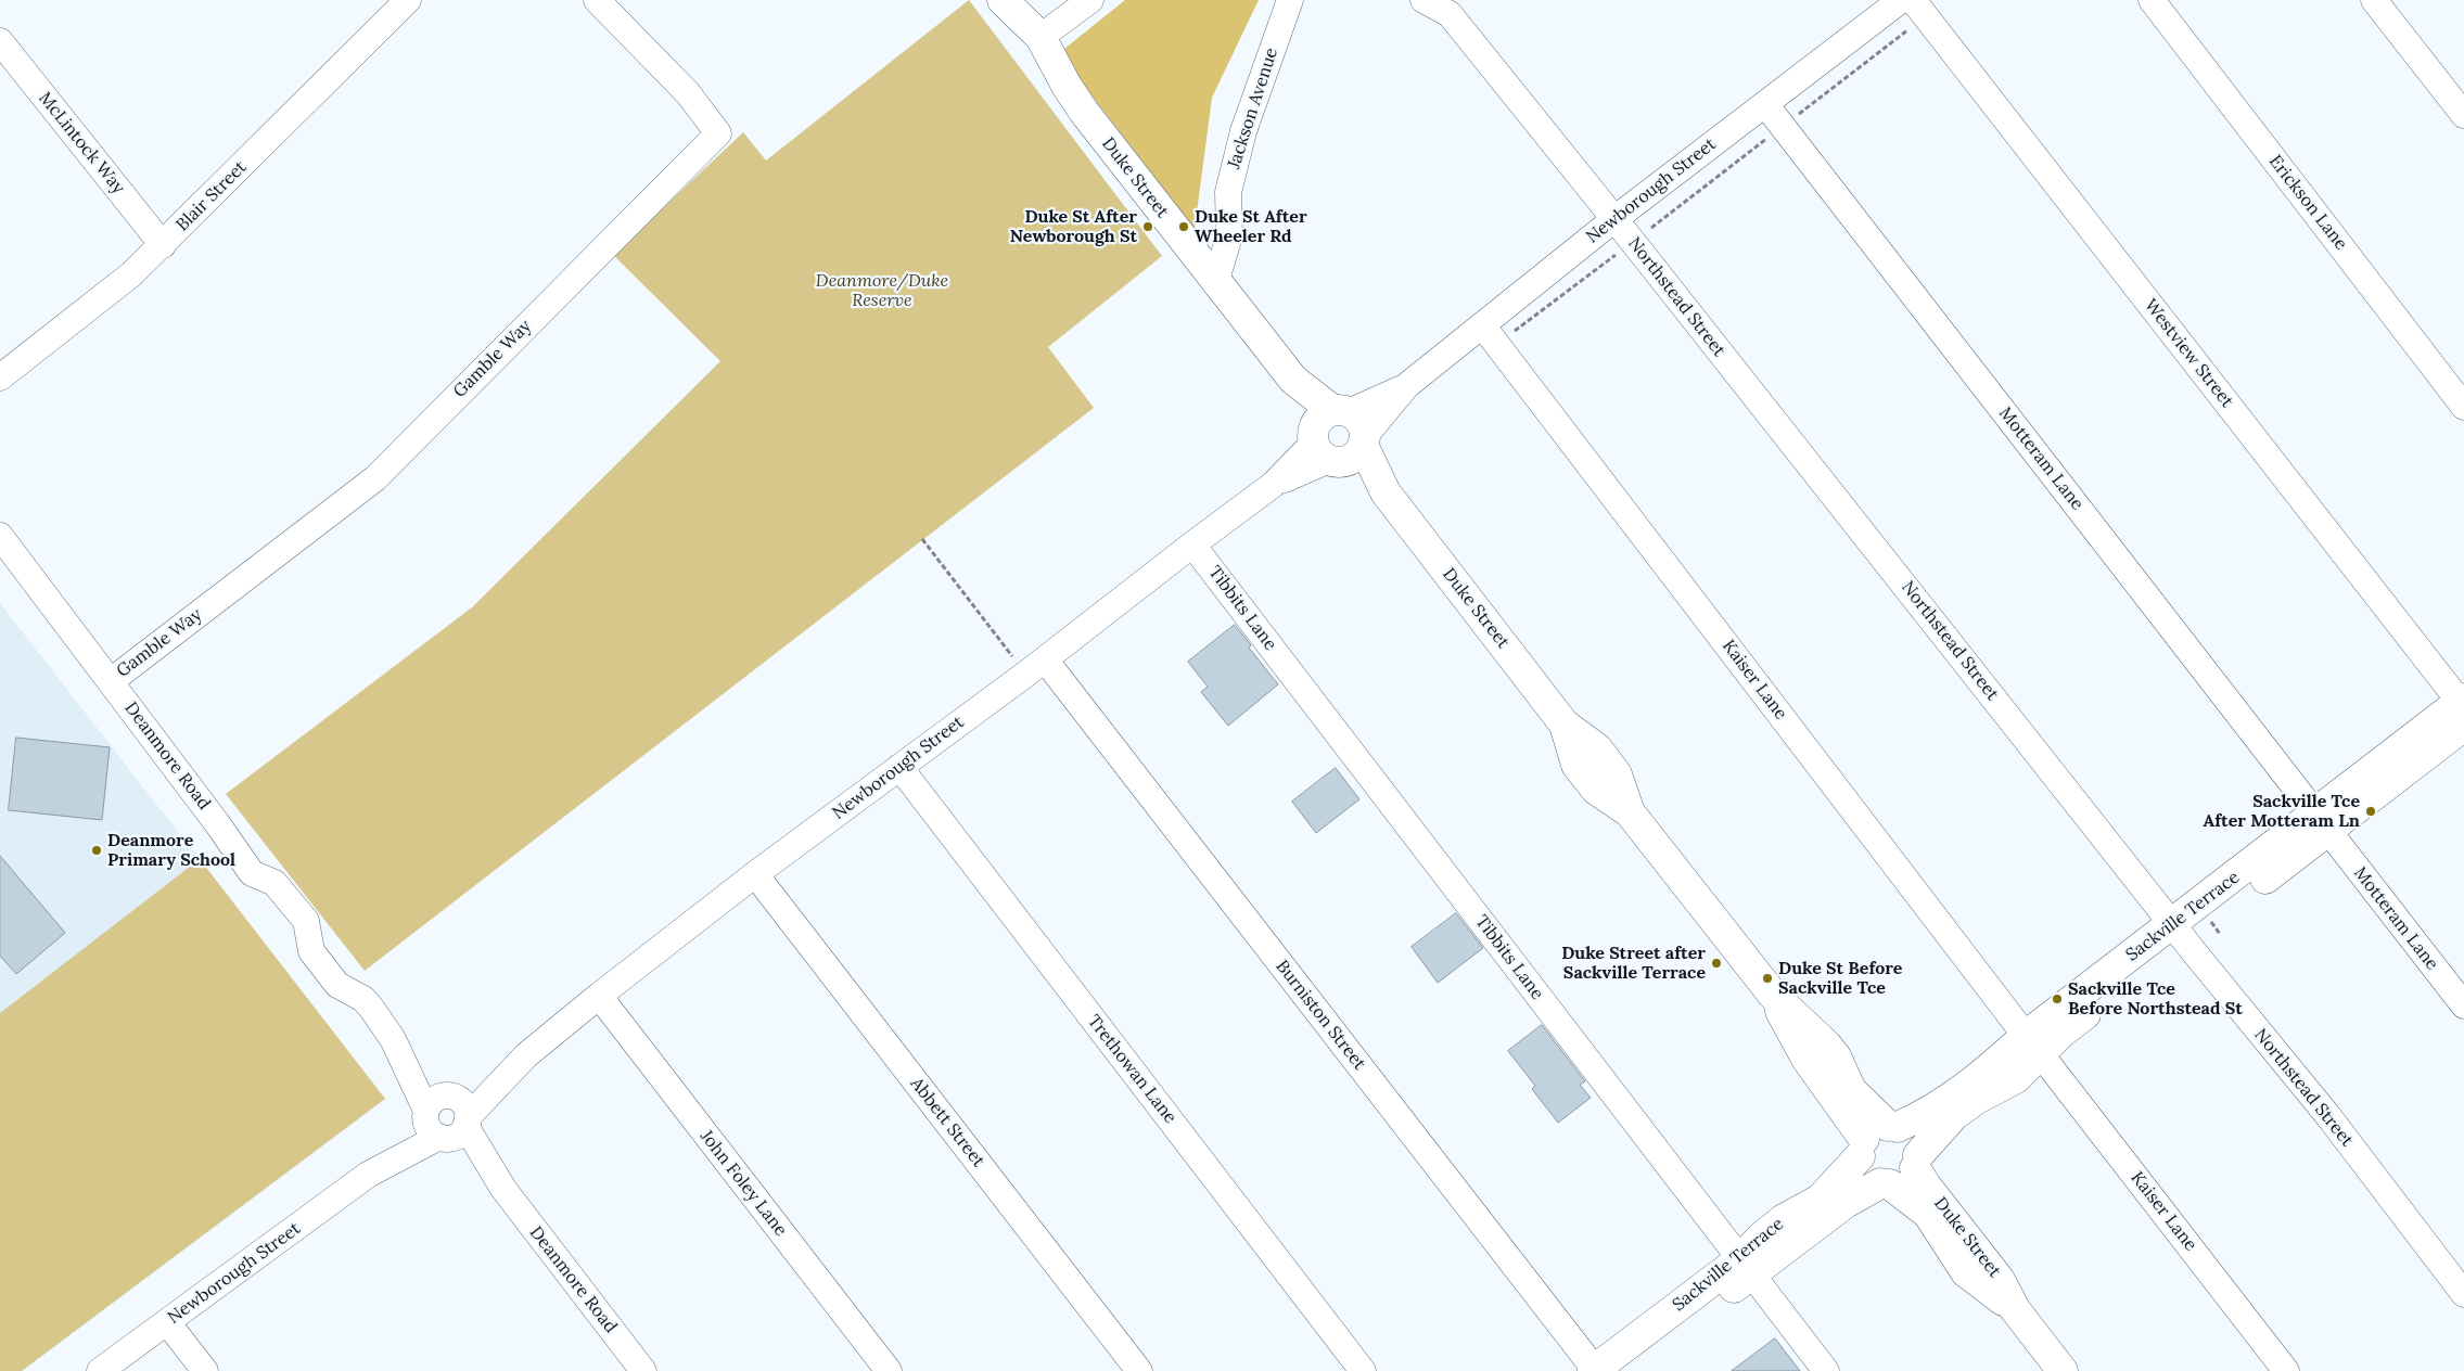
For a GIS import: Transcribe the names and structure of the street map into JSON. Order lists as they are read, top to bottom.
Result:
{
  "streets": {
    "main road": ["Duke Street", "Sackville Terrace"],
    "street": [
      "Jackson Avenue",
      "McLintock Way",
      "Newborough Street",
      "Blair Street",
      "Erickson Lane",
      "Northstead Street",
      "Westview Street",
      "Gamble Way",
      "Motteram Lane",
      "Tibbits Lane",
      "Kaiser Lane",
      "Deanmore Road",
      "Burniston Street",
      "Trethowan Lane",
      "Abbett Street",
      "John Foley Lane"
    ]
  },
  "crossings": [
    ["Jackson Avenue", "Duke Street"],
    ["McLintock Way", "Blair Street"],
    ["Duke Street", "Newborough Street"],
    ["Duke Street", "Sackville Terrace"],
    ["Newborough Street", "Northstead Street"],
    ["Newborough Street", "Motteram Lane"],
    ["Newborough Street", "Tibbits Lane"],
    ["Newborough Street", "Kaiser Lane"],
    ["Newborough Street", "Deanmore Road"],
    ["Newborough Street", "Burniston Street"],
    ["Newborough Street", "Trethowan Lane"],
    ["Newborough Street", "Abbett Street"],
    ["Newborough Street", "John Foley Lane"],
    ["Northstead Street", "Sackville Terrace"],
    ["Westview Street", "Sackville Terrace"],
    ["Gamble Way", "Deanmore Road"],
    ["Motteram Lane", "Sackville Terrace"],
    ["Tibbits Lane", "Sackville Terrace"],
    ["Kaiser Lane", "Sackville Terrace"],
    ["Sackville Terrace", "Burniston Street"]
  ],
  "parks": ["Deanmore/Duke Reserve"],
  "places": [
    "Duke St After Newborough St",
    "Duke St After Wheeler Rd",
    "Sackville Tce After Motteram Ln",
    "Deanmore Primary School",
    "Duke Street after Sackville Terrace",
    "Duke St Before Sackville Tce",
    "Sackville Tce Before Northstead St"
  ]
}
